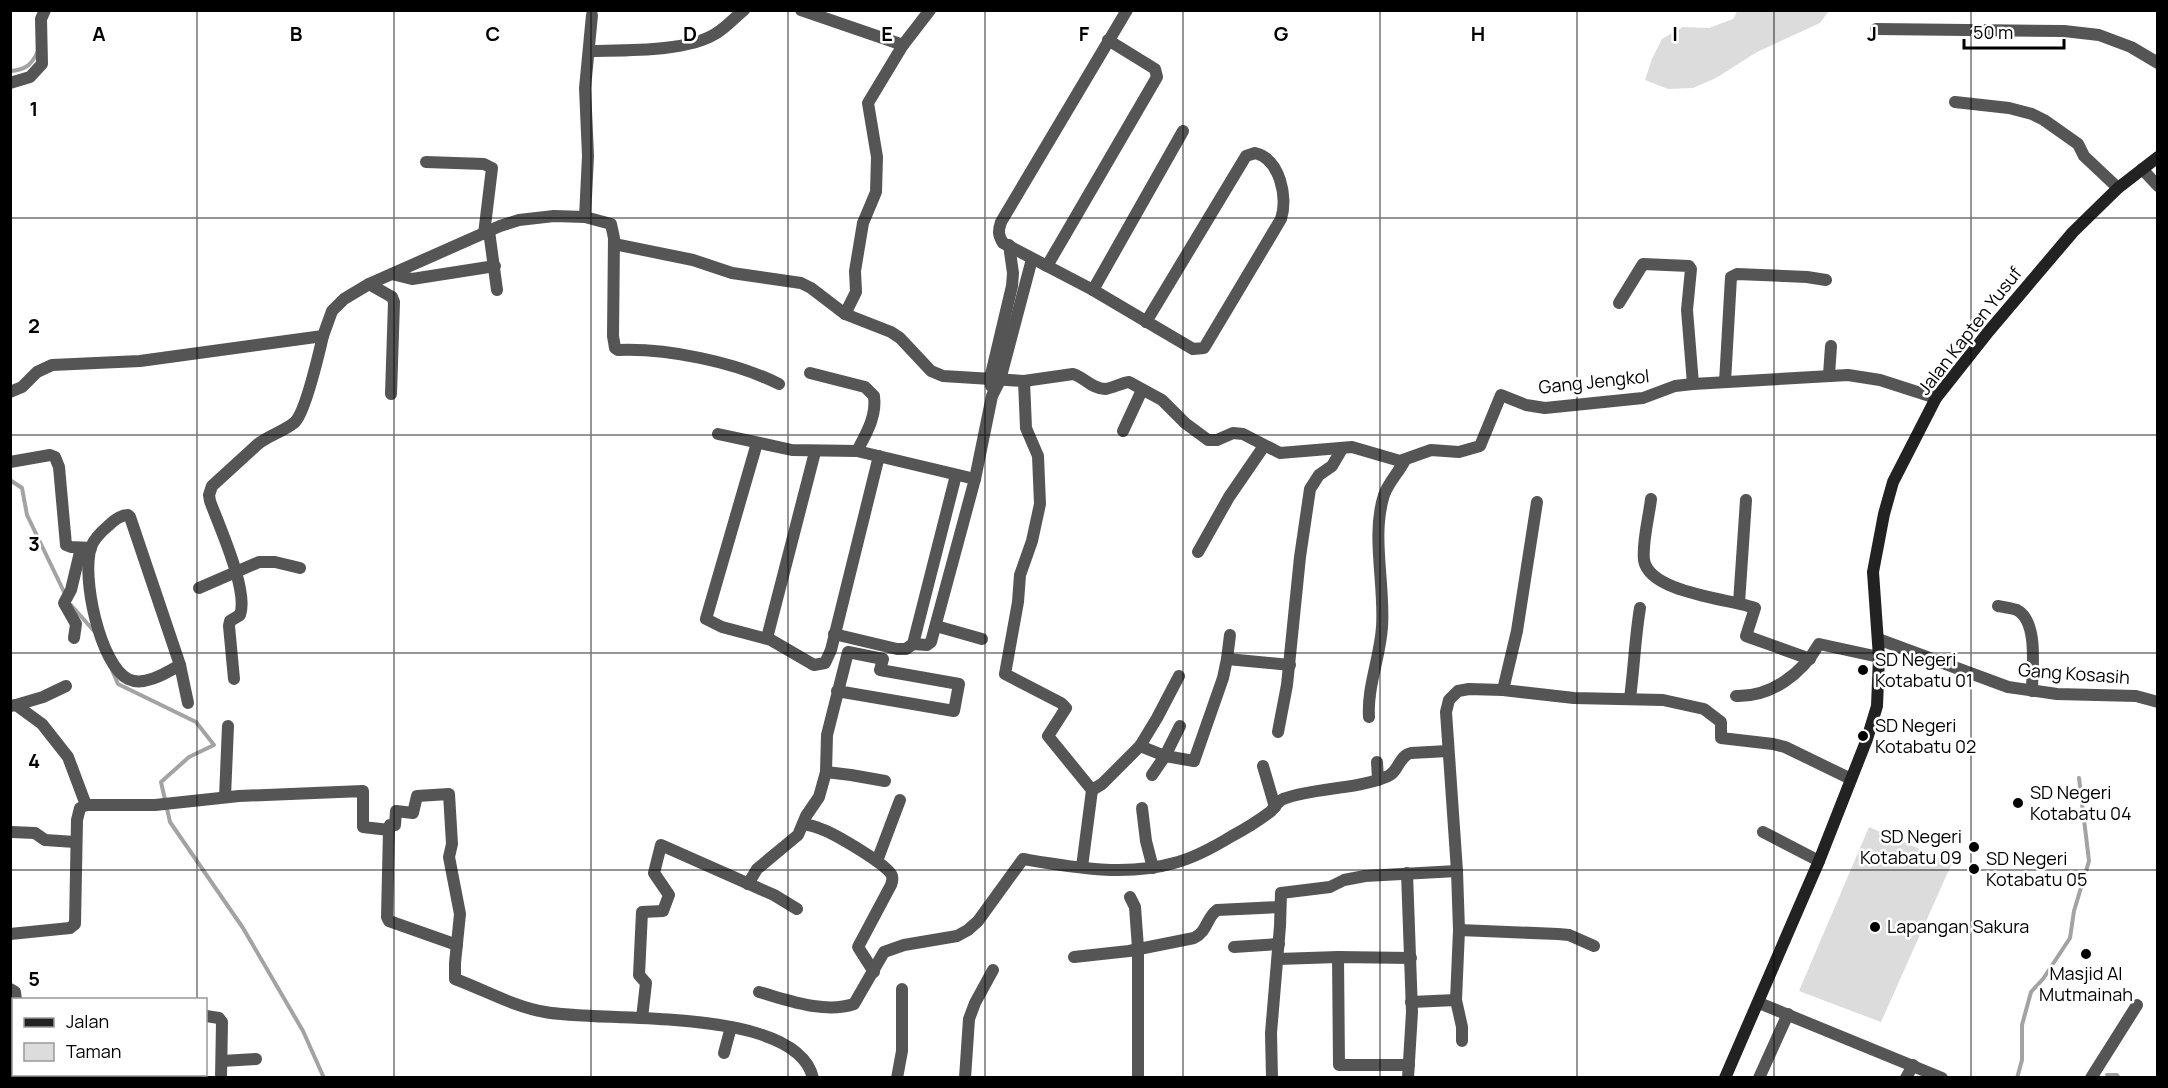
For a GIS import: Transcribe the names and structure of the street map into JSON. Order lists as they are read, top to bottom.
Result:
{
  "streets": {
    "main road": ["Jalan Kapten Yusuf"],
    "street": ["Gang Jengkol", "Gang Kosasih"]
  },
  "crossings": [
    ["Jalan Kapten Yusuf", "Gang Jengkol"],
    ["Jalan Kapten Yusuf", "Gang Kosasih"]
  ],
  "places": [
    "SD Negeri Kotabatu 01",
    "SD Negeri Kotabatu 02",
    "SD Negeri Kotabatu 04",
    "SD Negeri Kotabatu 09",
    "SD Negeri Kotabatu 05",
    "Lapangan Sakura",
    "Masjid Al Mutmainah"
  ],
  "legend": ["Jalan", "Taman"],
  "scale_bar": "50 m",
  "grid": {
    "columns": [
      "A",
      "B",
      "C",
      "D",
      "E",
      "F",
      "G",
      "H",
      "I",
      "J"
    ],
    "rows": [
      "1",
      "2",
      "3",
      "4",
      "5"
    ]
  }
}
